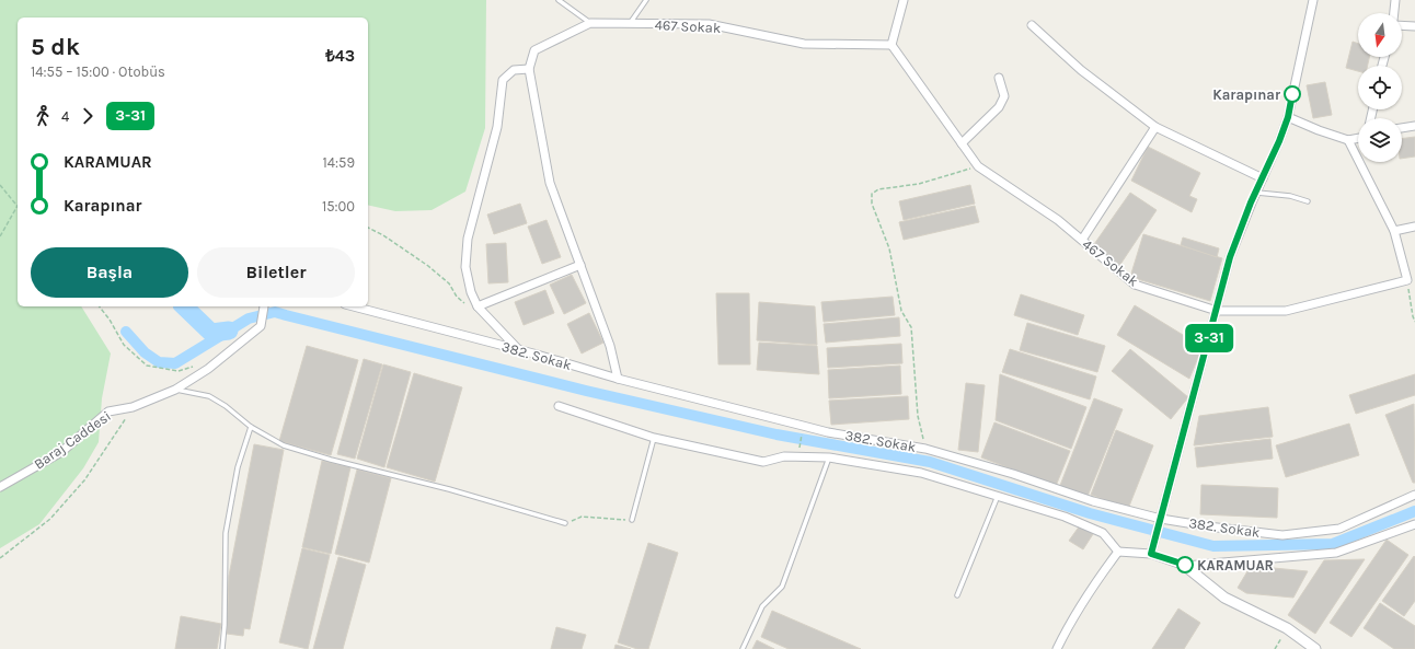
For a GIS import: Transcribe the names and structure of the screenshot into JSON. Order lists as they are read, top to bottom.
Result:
{
  "streets": {
    "street": ["467 Sokak", "382. Sokak", "Baraj Caddesi"]
  },
  "places": ["Karapınar", "KARAMUAR"],
  "lines": ["bus line 3-31"],
  "north": "bottom",
  "page": {
    "on_map": "3-31",
    "heading": ["5 dk", "14:55 – 15:00 · Otobüs", "₺43"],
    "legs": ["4", "3-31"],
    "list": [
      {
        "name": "KARAMUAR",
        "value": "14:59"
      },
      {
        "name": "Karapınar",
        "value": "15:00"
      }
    ],
    "buttons": ["Başla", "Biletler"]
  }
}
